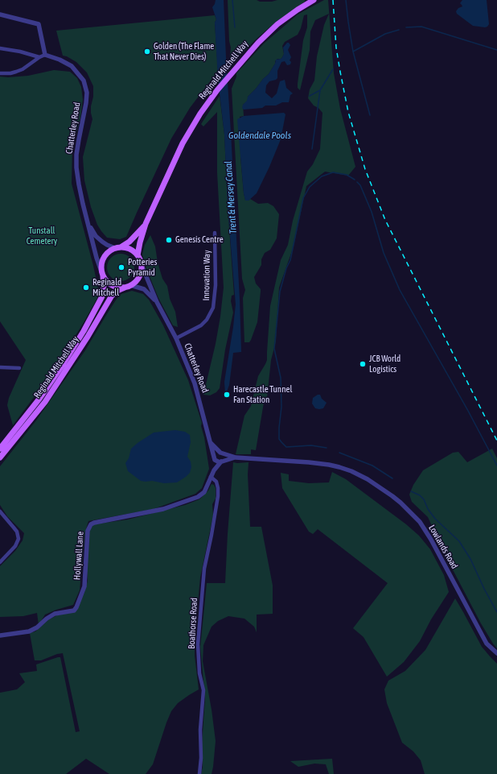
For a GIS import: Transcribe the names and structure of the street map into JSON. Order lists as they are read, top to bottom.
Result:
{
  "streets": {
    "main road": ["Reginald Mitchell Way"],
    "street": [
      "Chatterley Road",
      "Innovation Way",
      "Lowlands Road",
      "Hollywall Lane",
      "Boathorse Road"
    ]
  },
  "crossings": [
    ["Reginald Mitchell Way", "Chatterley Road"],
    ["Chatterley Road", "Innovation Way"],
    ["Chatterley Road", "Lowlands Road"],
    ["Chatterley Road", "Hollywall Lane"],
    ["Lowlands Road", "Hollywall Lane"],
    ["Hollywall Lane", "Boathorse Road"]
  ],
  "water": ["Goldendale Pools", "Trent & Mersey Canal"],
  "parks": ["Tunstall Cemetery"],
  "places": [
    "Golden (The Flame That Never Dies)",
    "Genesis Centre",
    "Potteries Pyramid",
    "Reginald Mitchell",
    "JCB World Logistics",
    "Harecastle Tunnel Fan Station"
  ]
}
